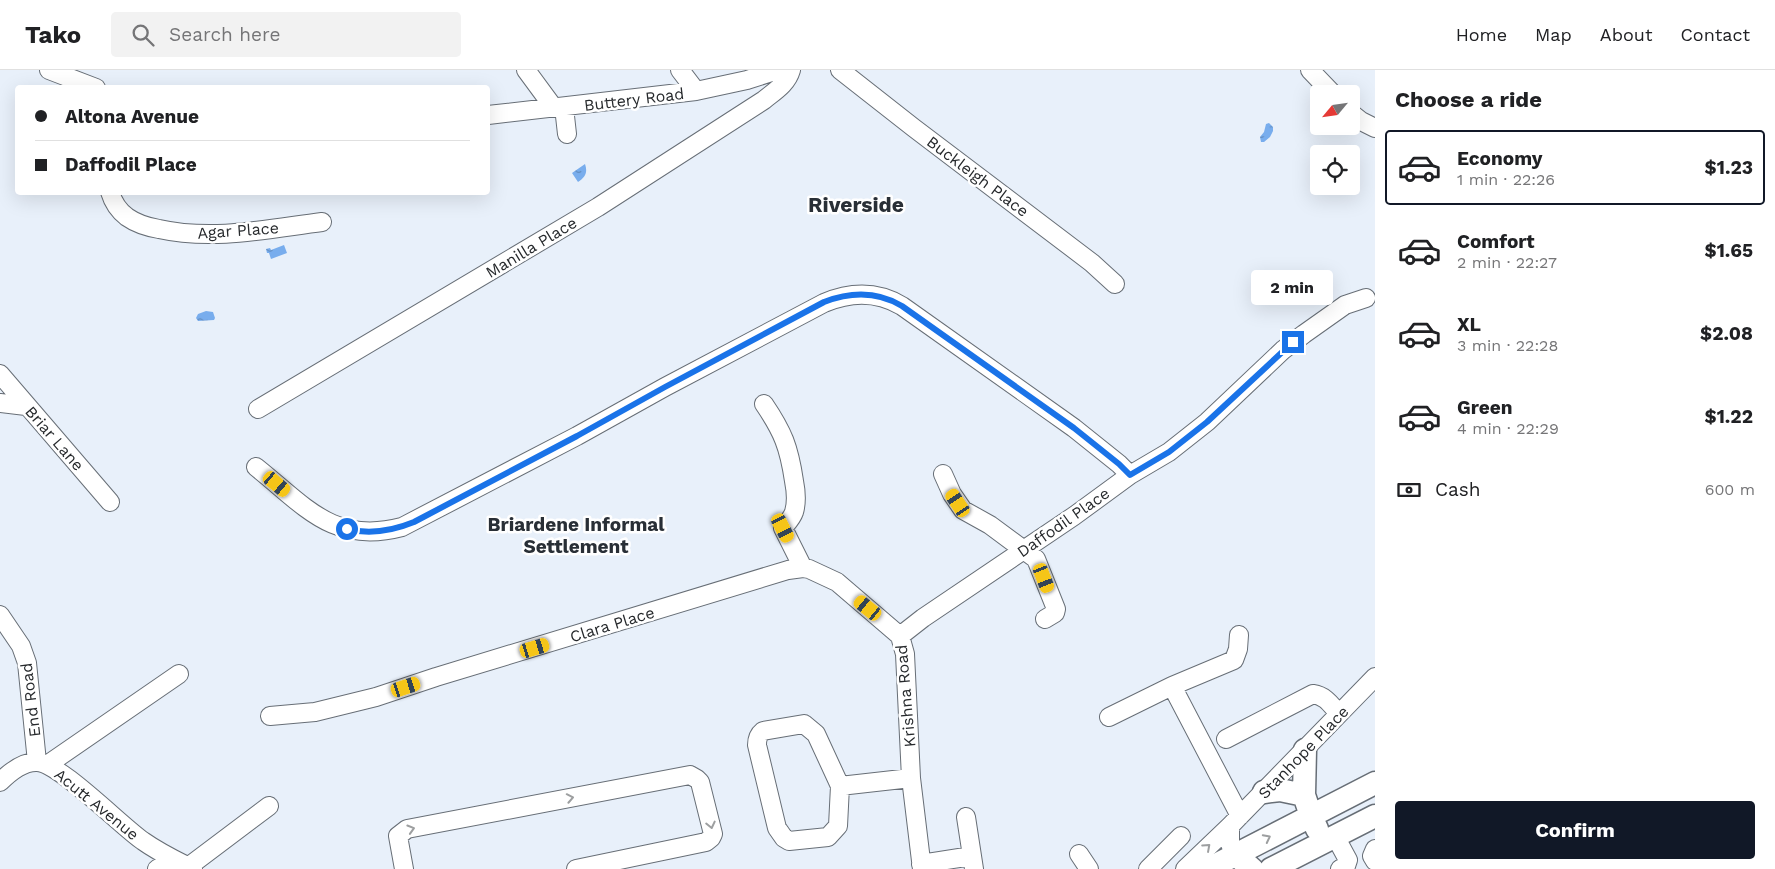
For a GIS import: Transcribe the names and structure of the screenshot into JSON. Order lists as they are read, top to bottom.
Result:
{
  "streets": {
    "street": [
      "Buttery Road",
      "Buckleigh Place",
      "Agar Place",
      "Manilla Place",
      "Briar Lane",
      "Daffodil Place",
      "Clara Place",
      "Krishna Road",
      "End Road",
      "Stanhope Place",
      "Acutt Avenue"
    ]
  },
  "crossings": [
    ["Daffodil Place", "Krishna Road"],
    ["Clara Place", "Krishna Road"],
    ["End Road", "Acutt Avenue"]
  ],
  "districts": ["Riverside", "Briardene Informal Settlement"],
  "north": "bottom left",
  "page": {
    "header": "Tako",
    "search": "Search here",
    "nav": [
      "Home",
      "Map",
      "About",
      "Contact"
    ],
    "heading": "Choose a ride",
    "banner": ["Altona Avenue", "Daffodil Place"],
    "list": [
      {
        "name": "Economy",
        "note": "1 min · 22:26",
        "value": "$1.23"
      },
      {
        "name": "Comfort",
        "note": "2 min · 22:27",
        "value": "$1.65"
      },
      {
        "name": "XL",
        "note": "3 min · 22:28",
        "value": "$2.08"
      },
      {
        "name": "Green",
        "note": "4 min · 22:29",
        "value": "$1.22"
      }
    ],
    "bubble": "2 min",
    "pay": ["Cash", "600 m"],
    "buttons": "Confirm"
  }
}
